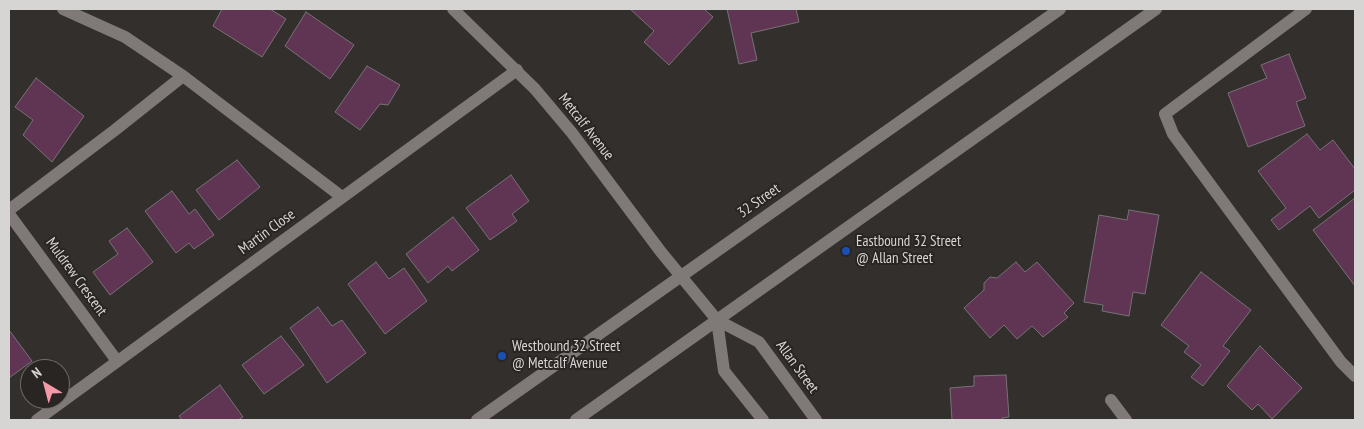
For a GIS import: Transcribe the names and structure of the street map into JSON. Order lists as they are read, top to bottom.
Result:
{
  "streets": {
    "street": [
      "Metcalf Avenue",
      "32 Street",
      "Martin Close",
      "Muldrew Crescent",
      "Allan Street"
    ]
  },
  "crossings": [
    ["Metcalf Avenue", "32 Street"],
    ["Metcalf Avenue", "Martin Close"],
    ["Metcalf Avenue", "Allan Street"],
    ["Martin Close", "Muldrew Crescent"]
  ],
  "places": ["Eastbound 32 Street @ Allan Street", "Westbound 32 Street @ Metcalf Avenue"],
  "north": "top left"
}
